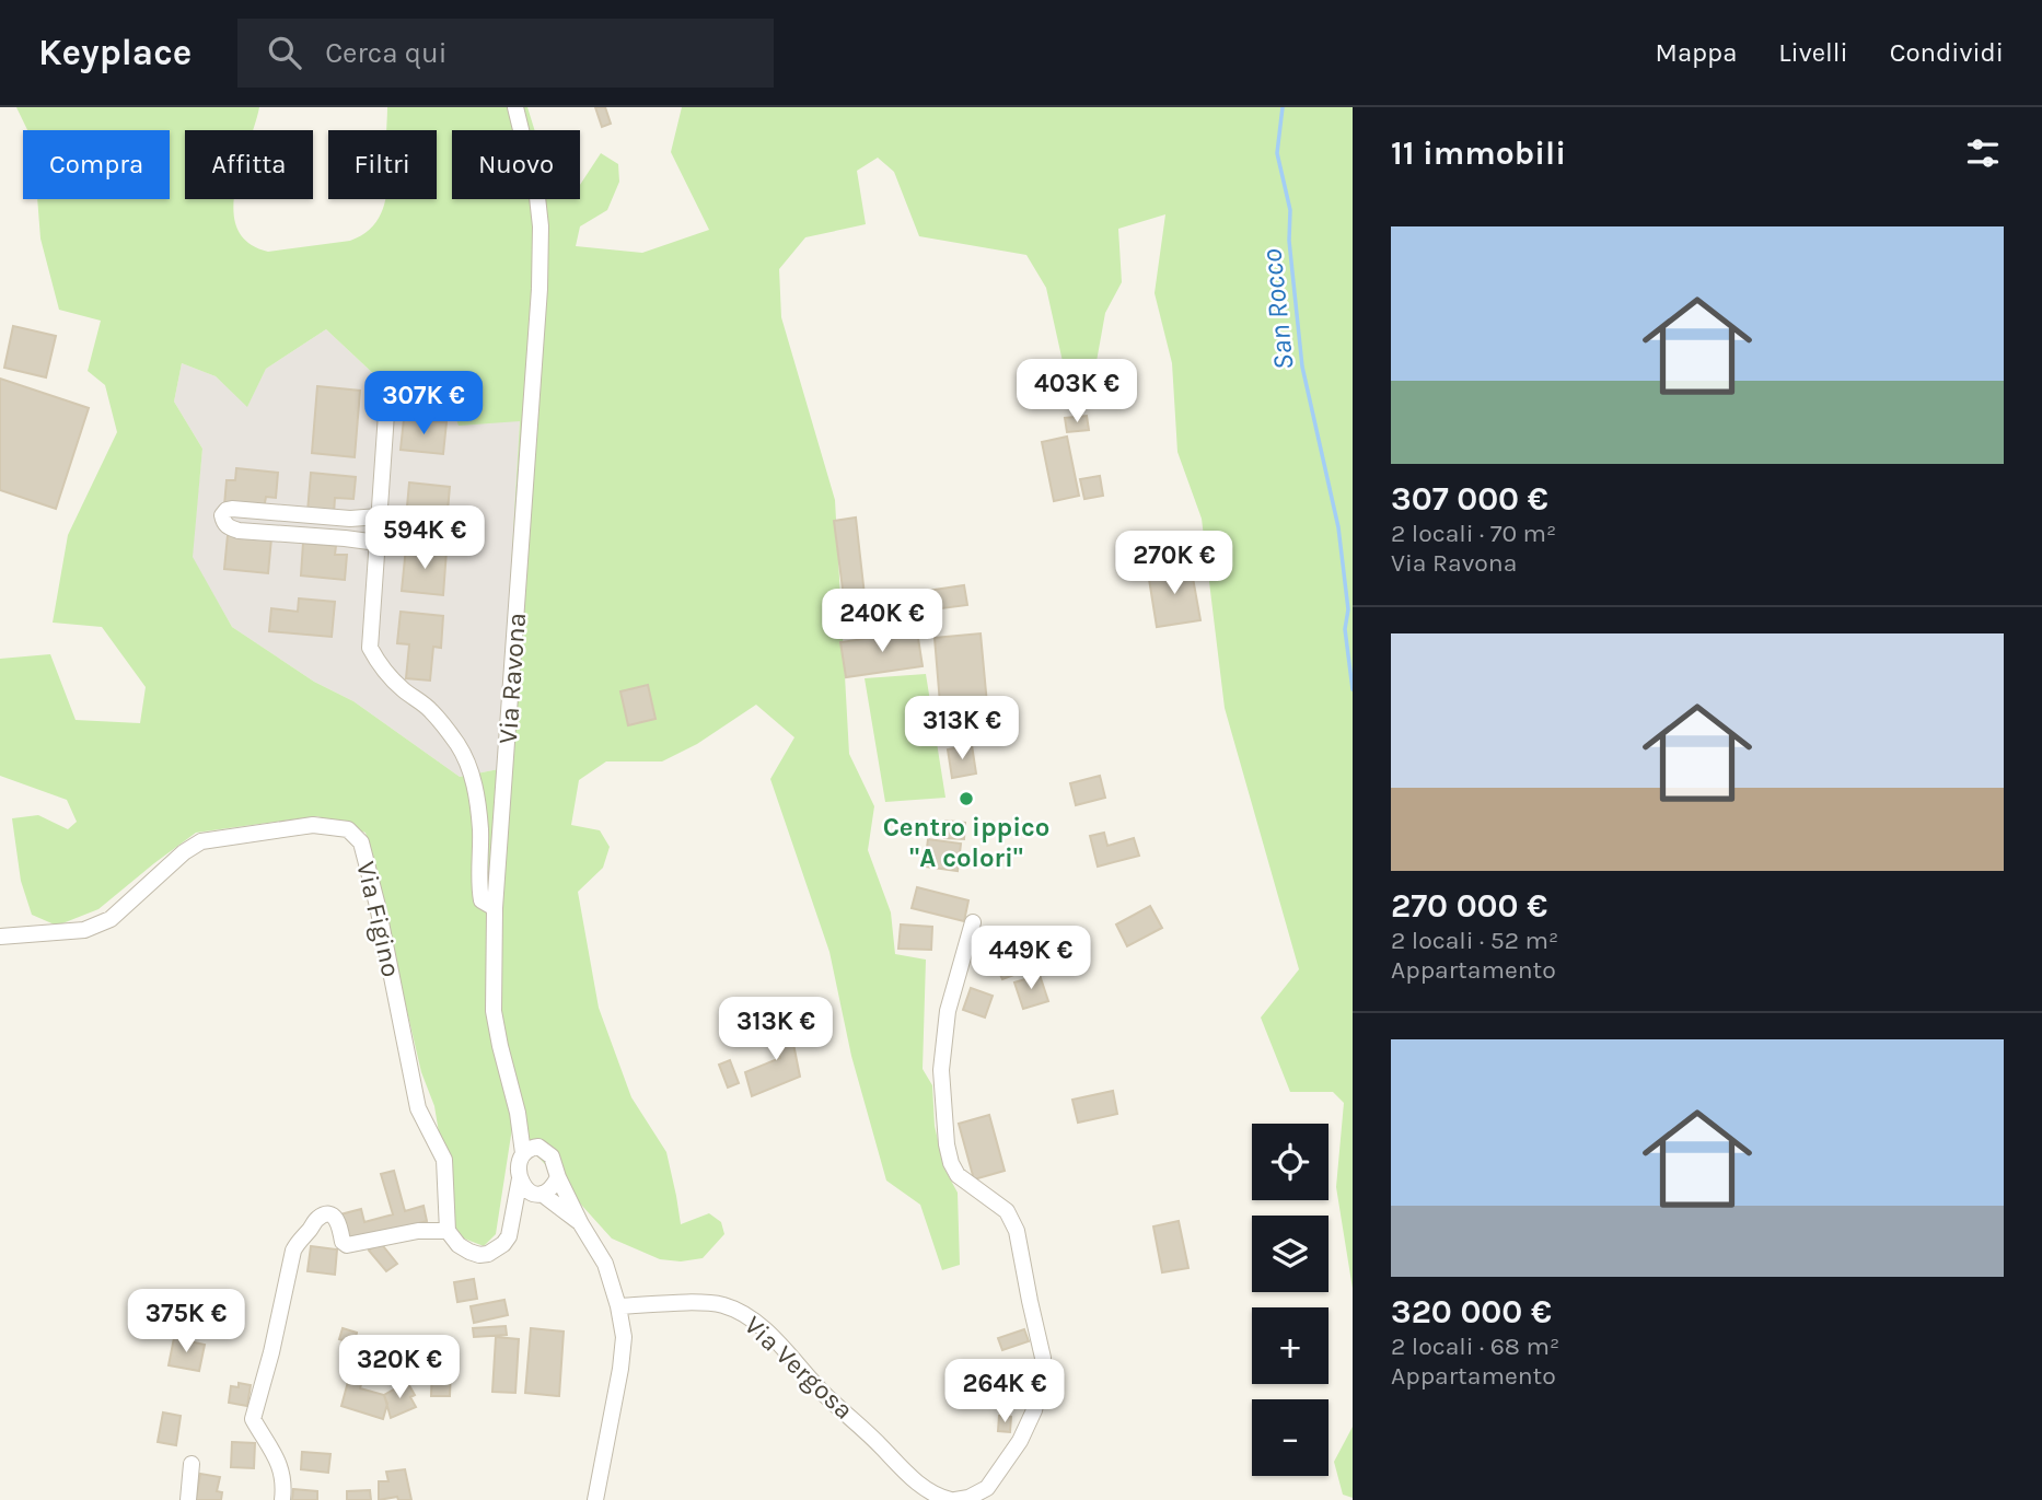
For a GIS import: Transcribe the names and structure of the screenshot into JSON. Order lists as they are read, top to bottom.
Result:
{
  "streets": {
    "street": ["Via Ravona", "Via Figino", "Via Vergosa"]
  },
  "water": ["San Rocco"],
  "places": ["Centro ippico \"A colori\""],
  "page": {
    "header": "Keyplace",
    "search": "Cerca qui",
    "nav": ["Mappa", "Livelli", "Condividi"],
    "heading": "11 immobili",
    "chip": [
      "Compra",
      "Affitta",
      "Filtri",
      "Nuovo"
    ],
    "list": [
      {
        "name": "307 000 €",
        "note": "2 locali · 70 m² · Via Ravona"
      },
      {
        "name": "270 000 €",
        "note": "2 locali · 52 m² · Appartamento"
      },
      {
        "name": "320 000 €",
        "note": "2 locali · 68 m² · Appartamento"
      }
    ],
    "price": [
      "403K €",
      "307K €",
      "594K €",
      "270K €",
      "240K €",
      "313K €",
      "449K €",
      "313K €",
      "375K €",
      "320K €",
      "264K €"
    ],
    "map_buttons": ["+", "−"]
  }
}
